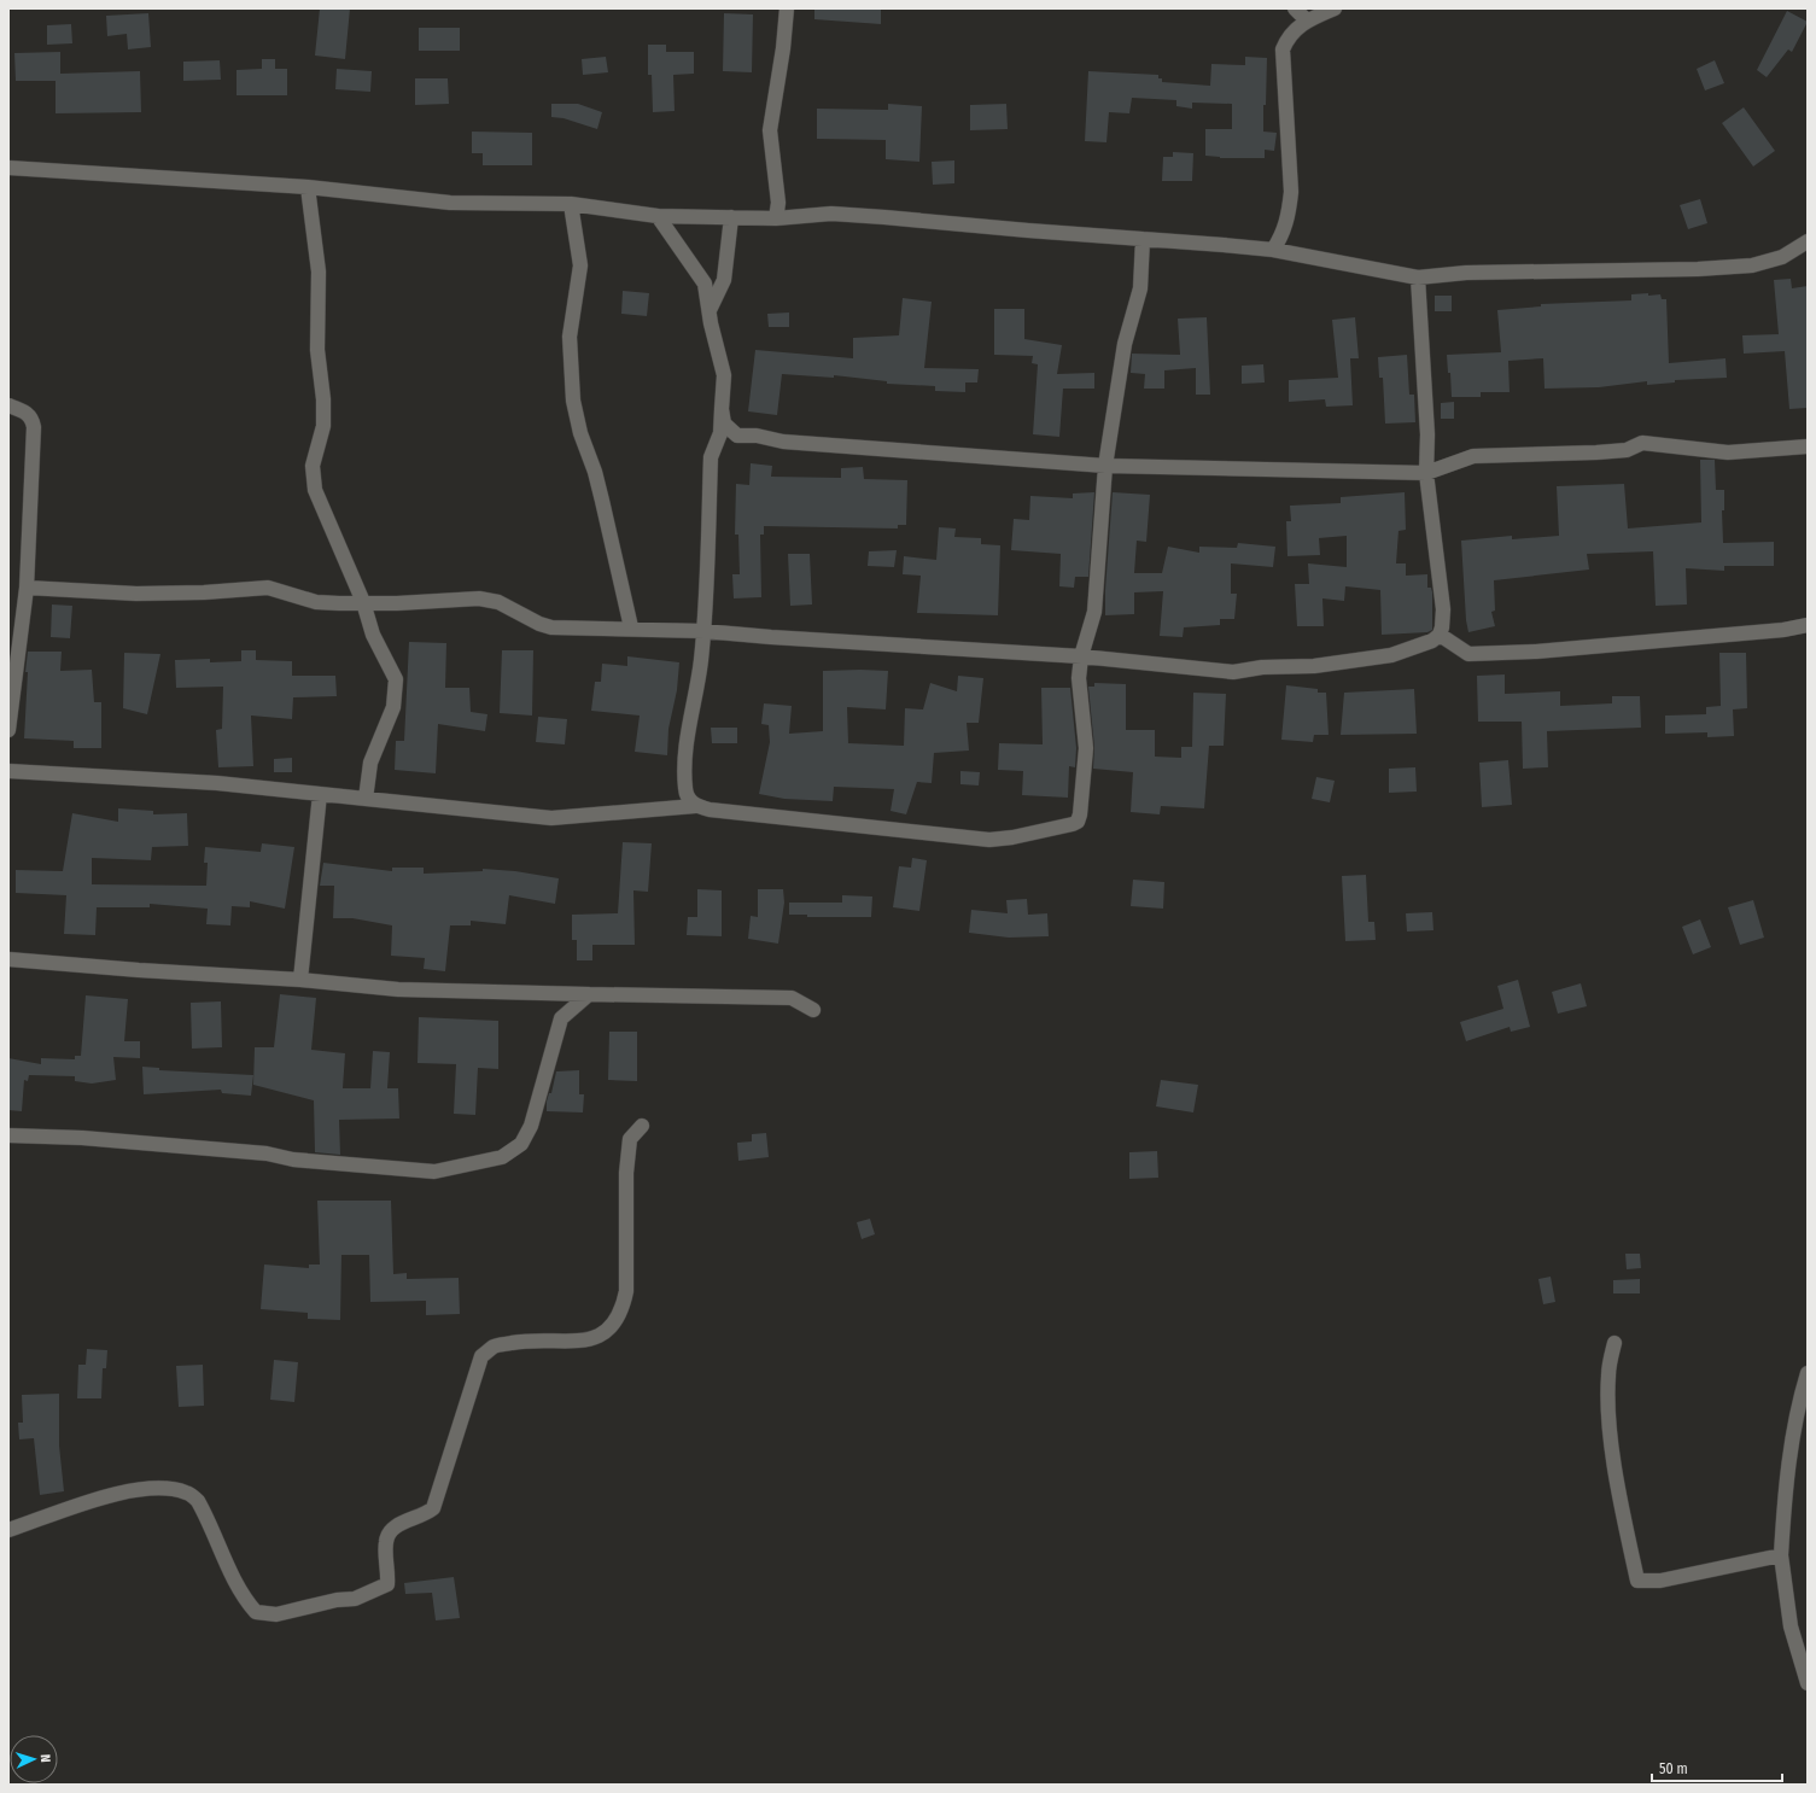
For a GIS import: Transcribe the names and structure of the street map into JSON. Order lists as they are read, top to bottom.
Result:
{
  "scale_bar": "50 m",
  "north": "right"
}
